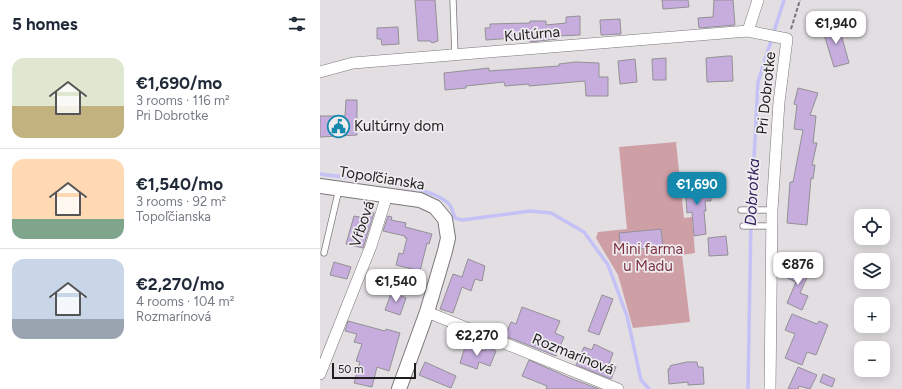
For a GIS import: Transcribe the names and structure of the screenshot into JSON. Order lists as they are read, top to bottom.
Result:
{
  "streets": {
    "street": [
      "Kultúrna",
      "Pri Dobrotke",
      "Topoľčianska",
      "Vŕbová",
      "Rozmarínová"
    ]
  },
  "crossings": [
    ["Kultúrna", "Pri Dobrotke"],
    ["Topoľčianska", "Vŕbová"],
    ["Topoľčianska", "Rozmarínová"]
  ],
  "water": ["Dobrotka"],
  "parks": ["Mini farma u Madu"],
  "places": {
    "public building": ["Kultúrny dom"]
  },
  "scale_bar": "50 m",
  "page": {
    "heading": "5 homes",
    "price": [
      "€1,940",
      "€1,690",
      "€876",
      "€1,540",
      "€2,270"
    ],
    "list": [
      {
        "name": "€1,690/mo",
        "note": "3 rooms · 116 m² · Pri Dobrotke"
      },
      {
        "name": "€1,540/mo",
        "note": "3 rooms · 92 m² · Topoľčianska"
      },
      {
        "name": "€2,270/mo",
        "note": "4 rooms · 104 m² · Rozmarínová"
      }
    ],
    "map_buttons": ["+", "−"],
    "scale": "50 m"
  }
}
